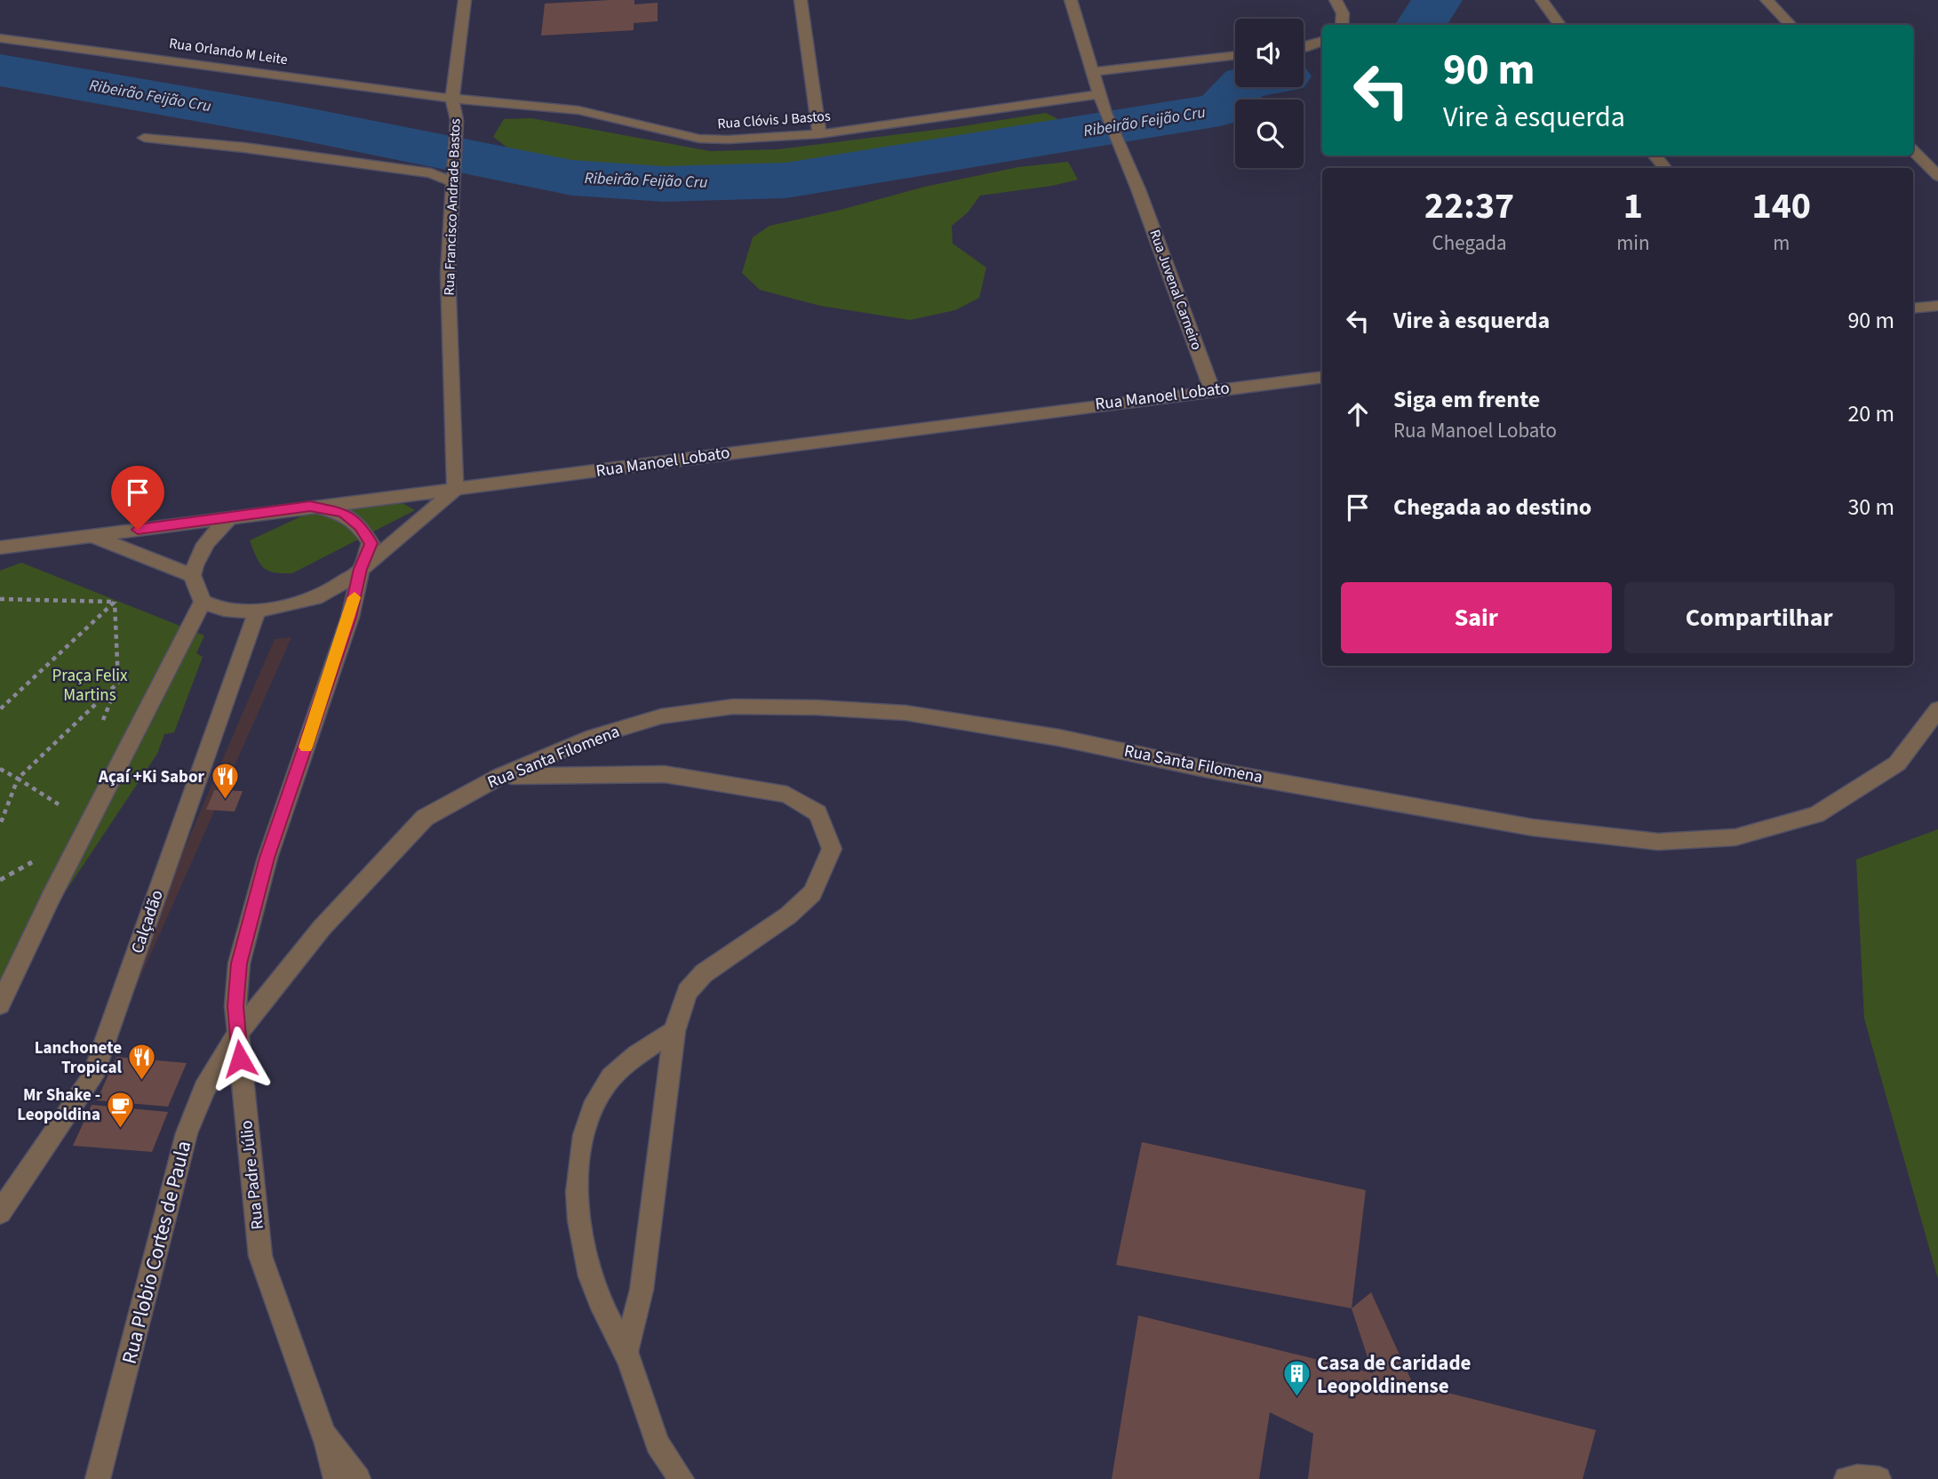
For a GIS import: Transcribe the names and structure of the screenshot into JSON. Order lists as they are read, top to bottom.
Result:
{
  "streets": {
    "street": [
      "Rua Orlando M Leite",
      "Rua Clóvis J Bastos",
      "Rua Francisco Andrade Bastos",
      "Rua Juvenal Carneiro",
      "Rua Manoel Lobato",
      "Rua Santa Filomena",
      "Calçadão",
      "Rua Padre Júlio",
      "Rua Plobio Cortes de Paula"
    ]
  },
  "crossings": [
    ["Rua Orlando M Leite", "Rua Clóvis J Bastos"],
    ["Rua Orlando M Leite", "Rua Francisco Andrade Bastos"],
    ["Rua Clóvis J Bastos", "Rua Francisco Andrade Bastos"],
    ["Rua Clóvis J Bastos", "Rua Juvenal Carneiro"],
    ["Rua Francisco Andrade Bastos", "Rua Manoel Lobato"],
    ["Rua Juvenal Carneiro", "Rua Manoel Lobato"],
    ["Rua Manoel Lobato", "Rua Padre Júlio"],
    ["Rua Santa Filomena", "Rua Padre Júlio"],
    ["Rua Santa Filomena", "Rua Plobio Cortes de Paula"],
    ["Rua Padre Júlio", "Rua Plobio Cortes de Paula"]
  ],
  "water": ["Ribeirão Feijão Cru"],
  "parks": ["Praça Felix Martins"],
  "places": {
    "restaurant": ["Açaí +Ki Sabor", "Lanchonete Tropical"],
    "cafe": ["Mr Shake - Leopoldina"],
    "building": ["Casa de Caridade Leopoldinense"]
  },
  "page": {
    "turn": ["90 m", "Vire à esquerda"],
    "eta": [
      "22:37",
      "Chegada",
      "1",
      "min",
      "140",
      "m"
    ],
    "list": [
      {
        "name": "Vire à esquerda",
        "value": "90 m"
      },
      {
        "name": "Siga em frente",
        "note": "Rua Manoel Lobato",
        "value": "20 m"
      },
      {
        "name": "Chegada ao destino",
        "value": "30 m"
      }
    ],
    "buttons": ["Sair", "Compartilhar"]
  }
}
